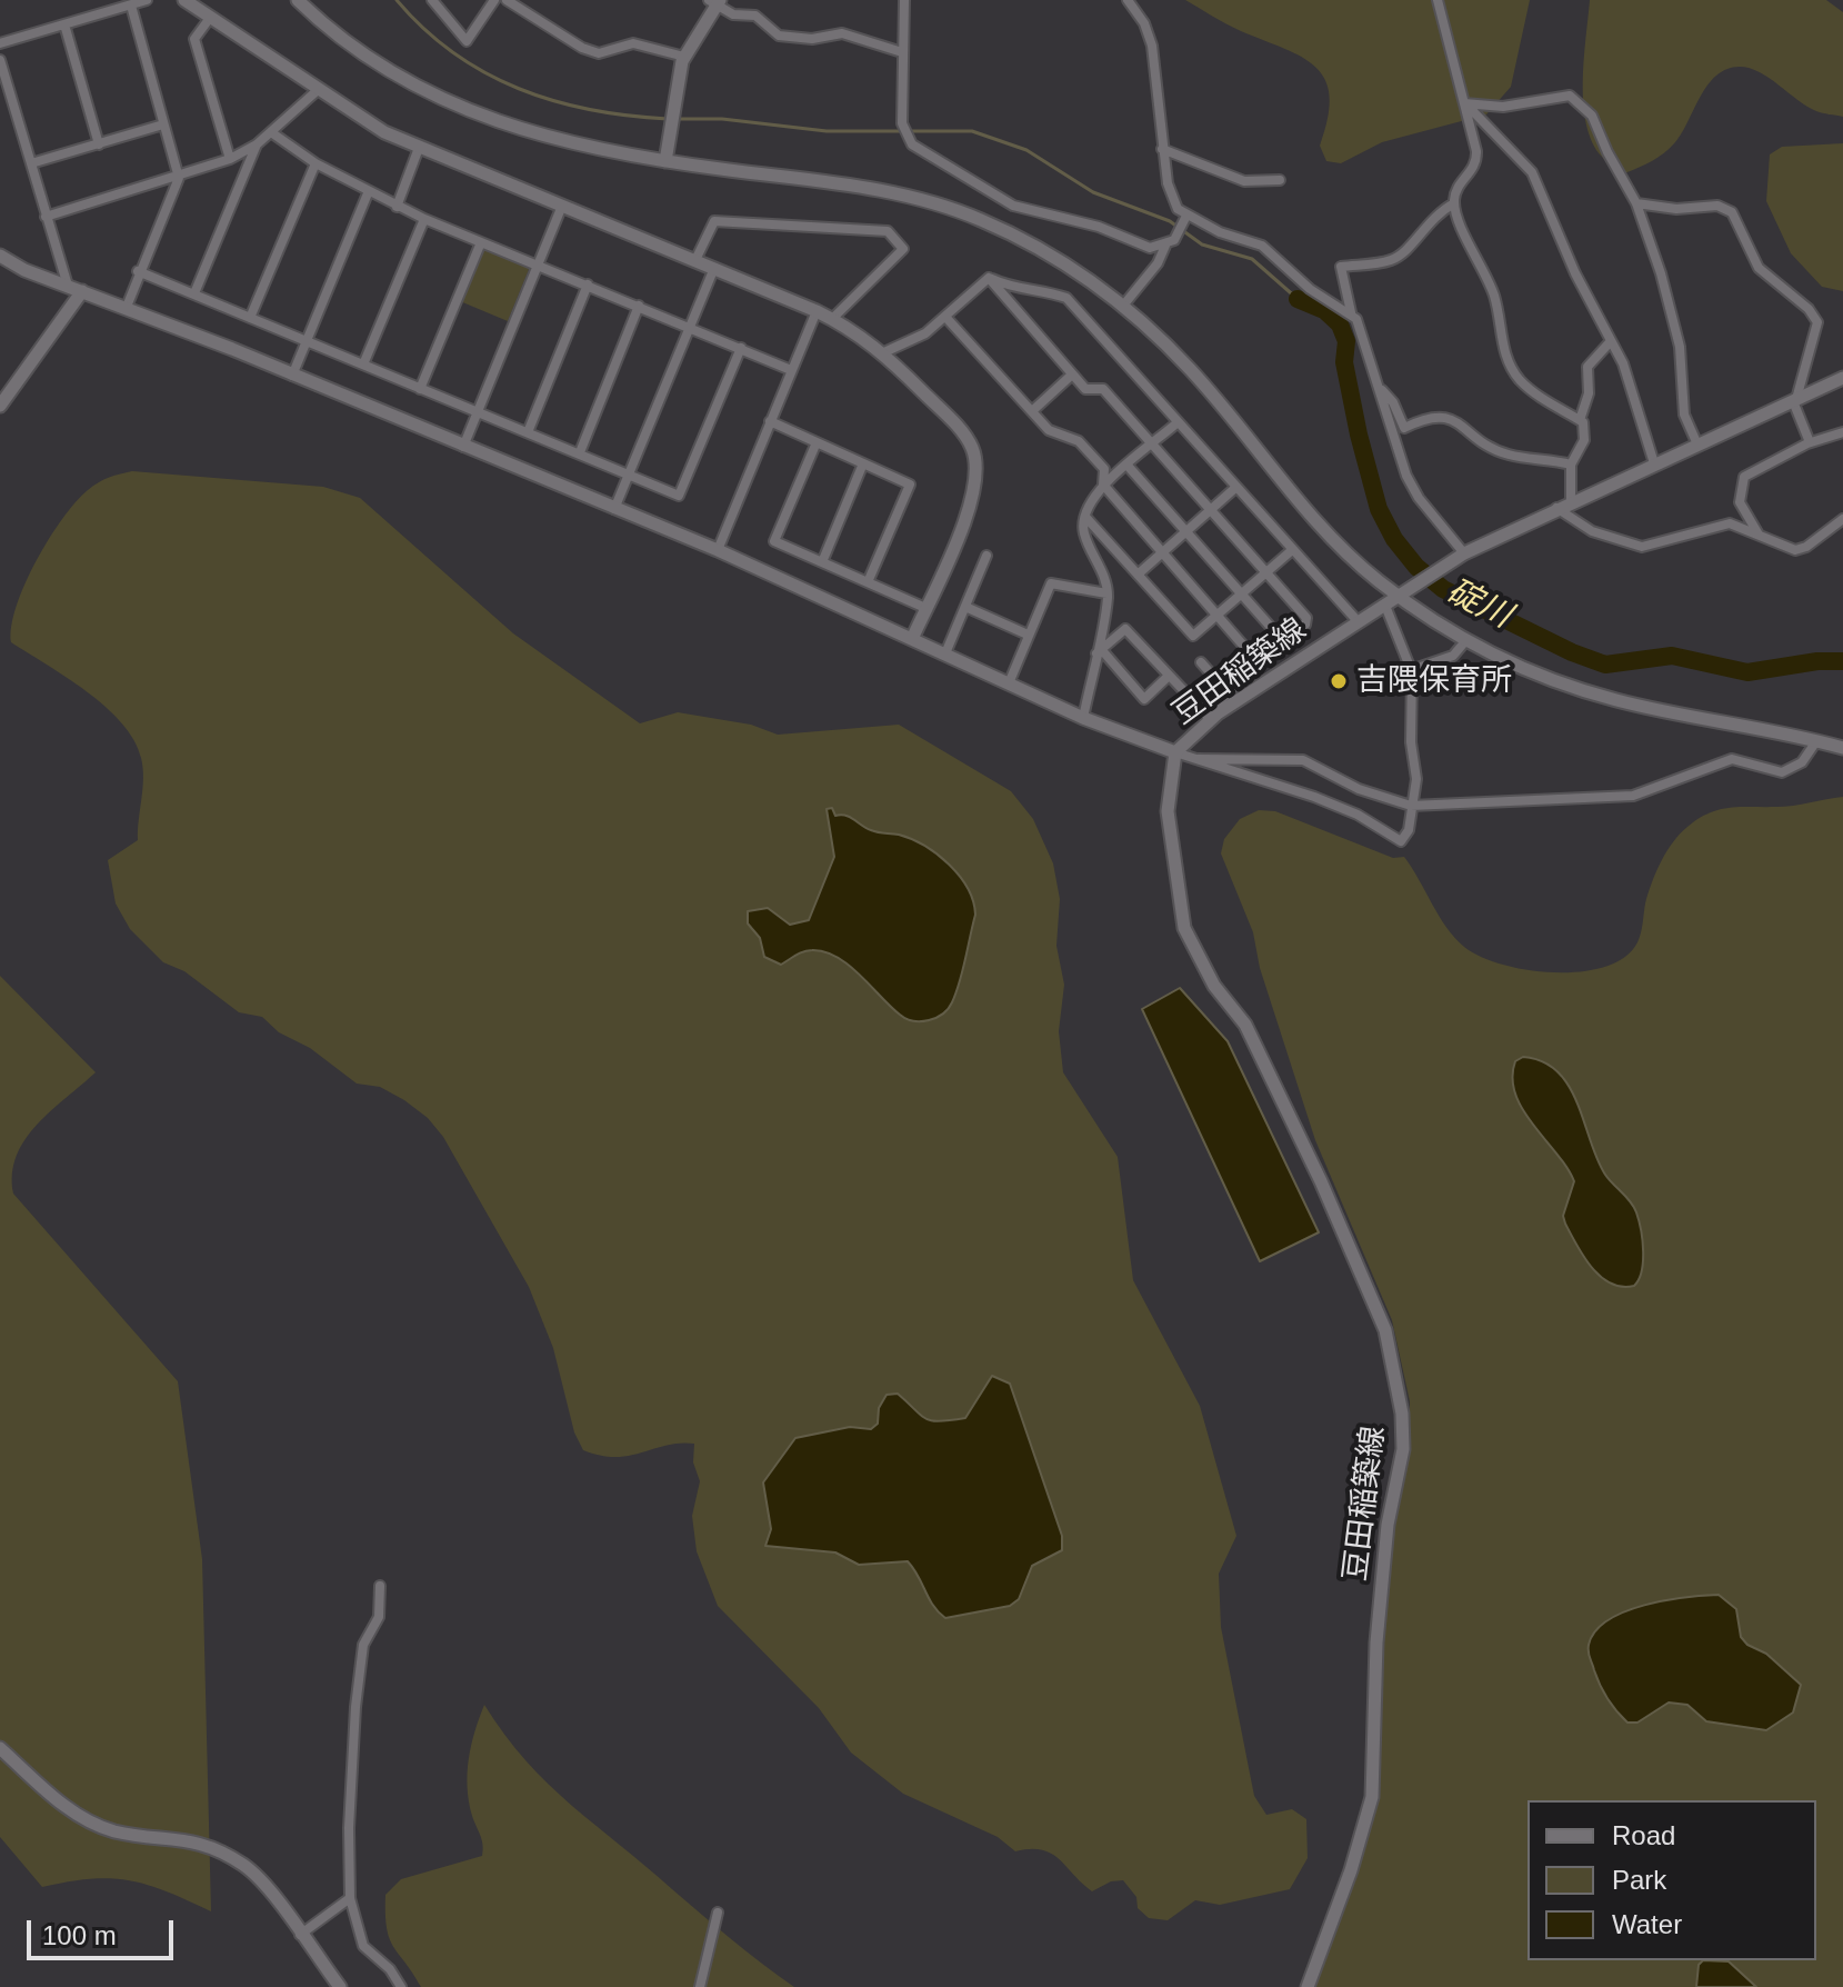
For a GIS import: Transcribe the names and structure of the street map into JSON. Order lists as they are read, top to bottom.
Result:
{
  "streets": {
    "street": ["豆田稲築線"]
  },
  "water": ["碇川"],
  "places": ["吉隈保育所"],
  "legend": ["Road", "Park", "Water"],
  "scale_bar": "100 m"
}
